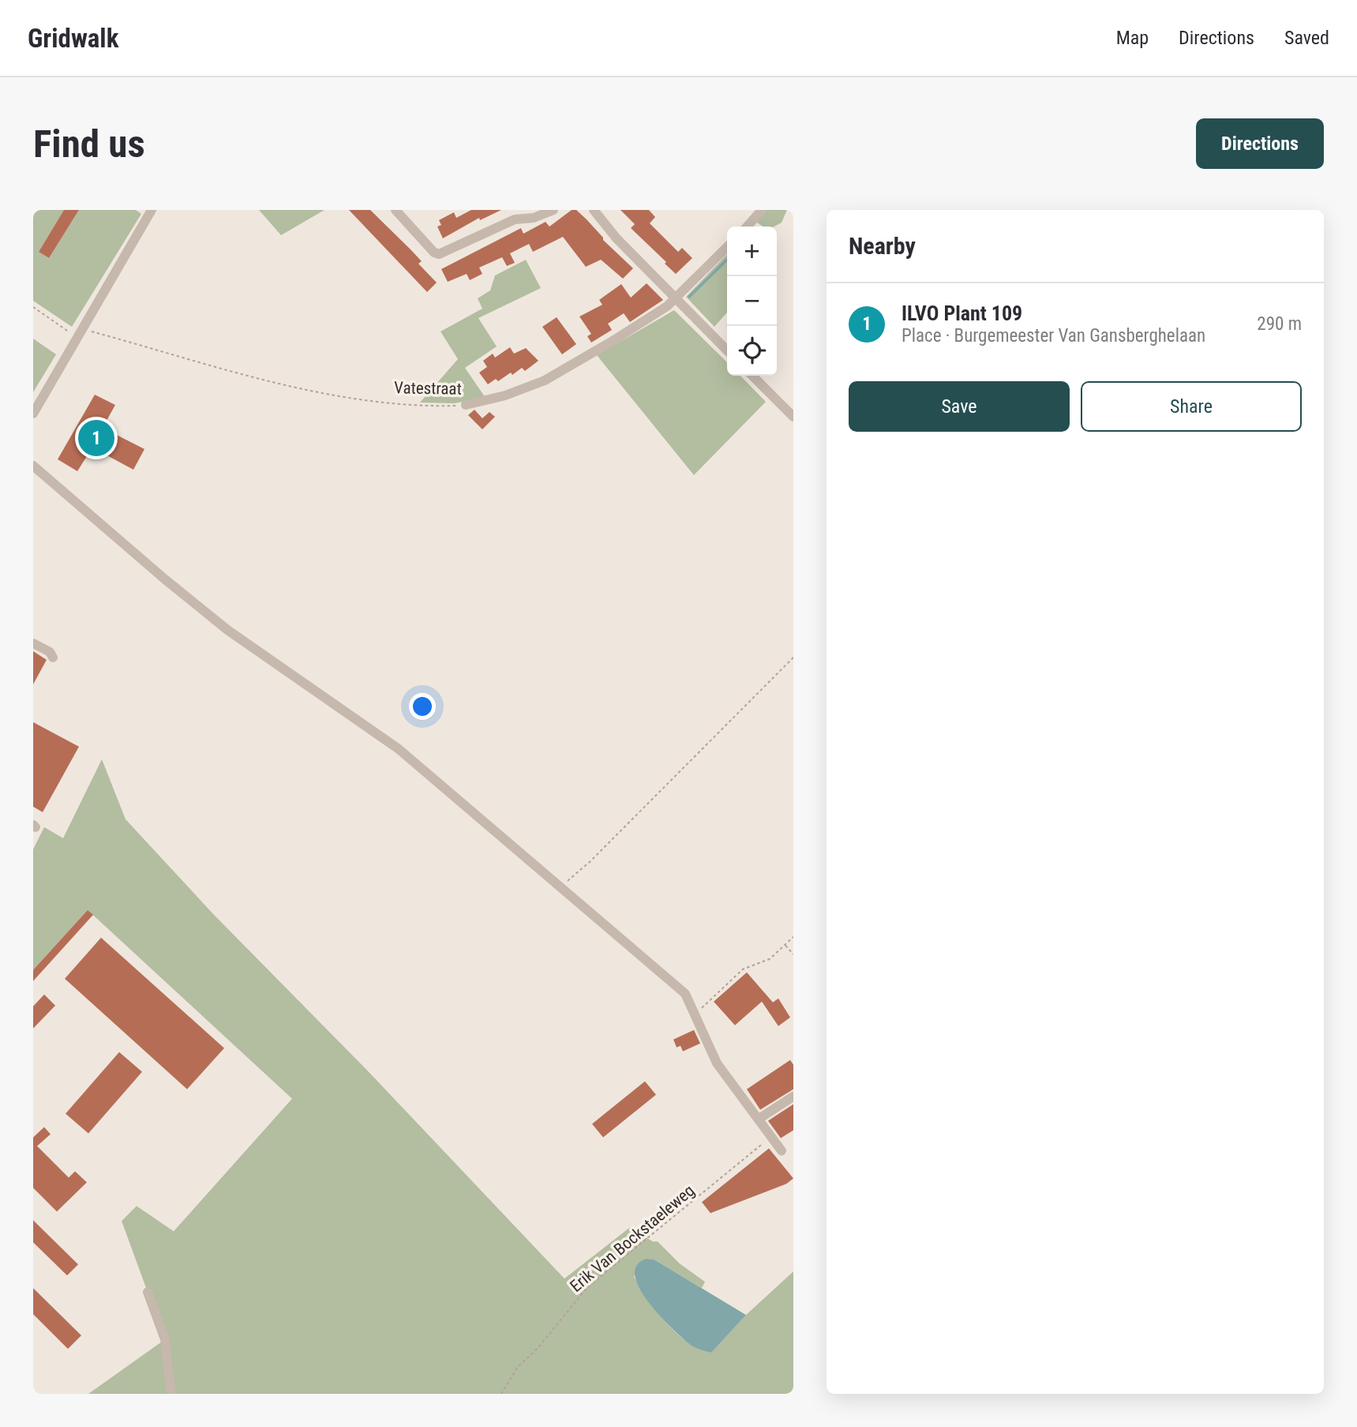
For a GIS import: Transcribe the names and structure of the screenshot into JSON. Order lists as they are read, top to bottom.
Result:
{
  "streets": {
    "street": ["Vatestraat"],
    "path": ["Erik Van Bockstaeleweg"]
  },
  "page": {
    "header": "Gridwalk",
    "nav": ["Map", "Directions", "Saved"],
    "buttons": [
      "Directions",
      ["Save", "Share"]
    ],
    "title": "Find us",
    "heading": "Nearby",
    "map_buttons": ["+", "−"],
    "list": [
      {
        "mark": "1",
        "name": "ILVO Plant 109",
        "note": "Place · Burgemeester Van Gansberghelaan",
        "value": "290 m"
      }
    ],
    "pins": "1"
  }
}
